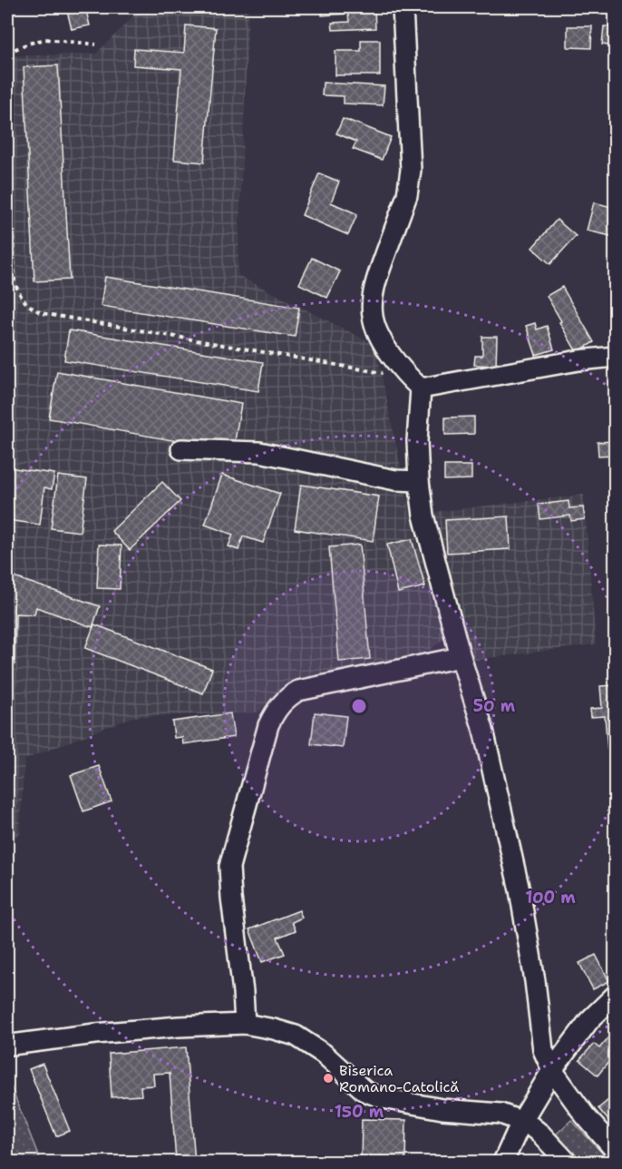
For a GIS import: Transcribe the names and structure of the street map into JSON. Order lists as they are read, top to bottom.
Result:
{
  "places": ["Biserica Romano-Catolică"],
  "rings": ["50 m", "100 m", "150 m"]
}
